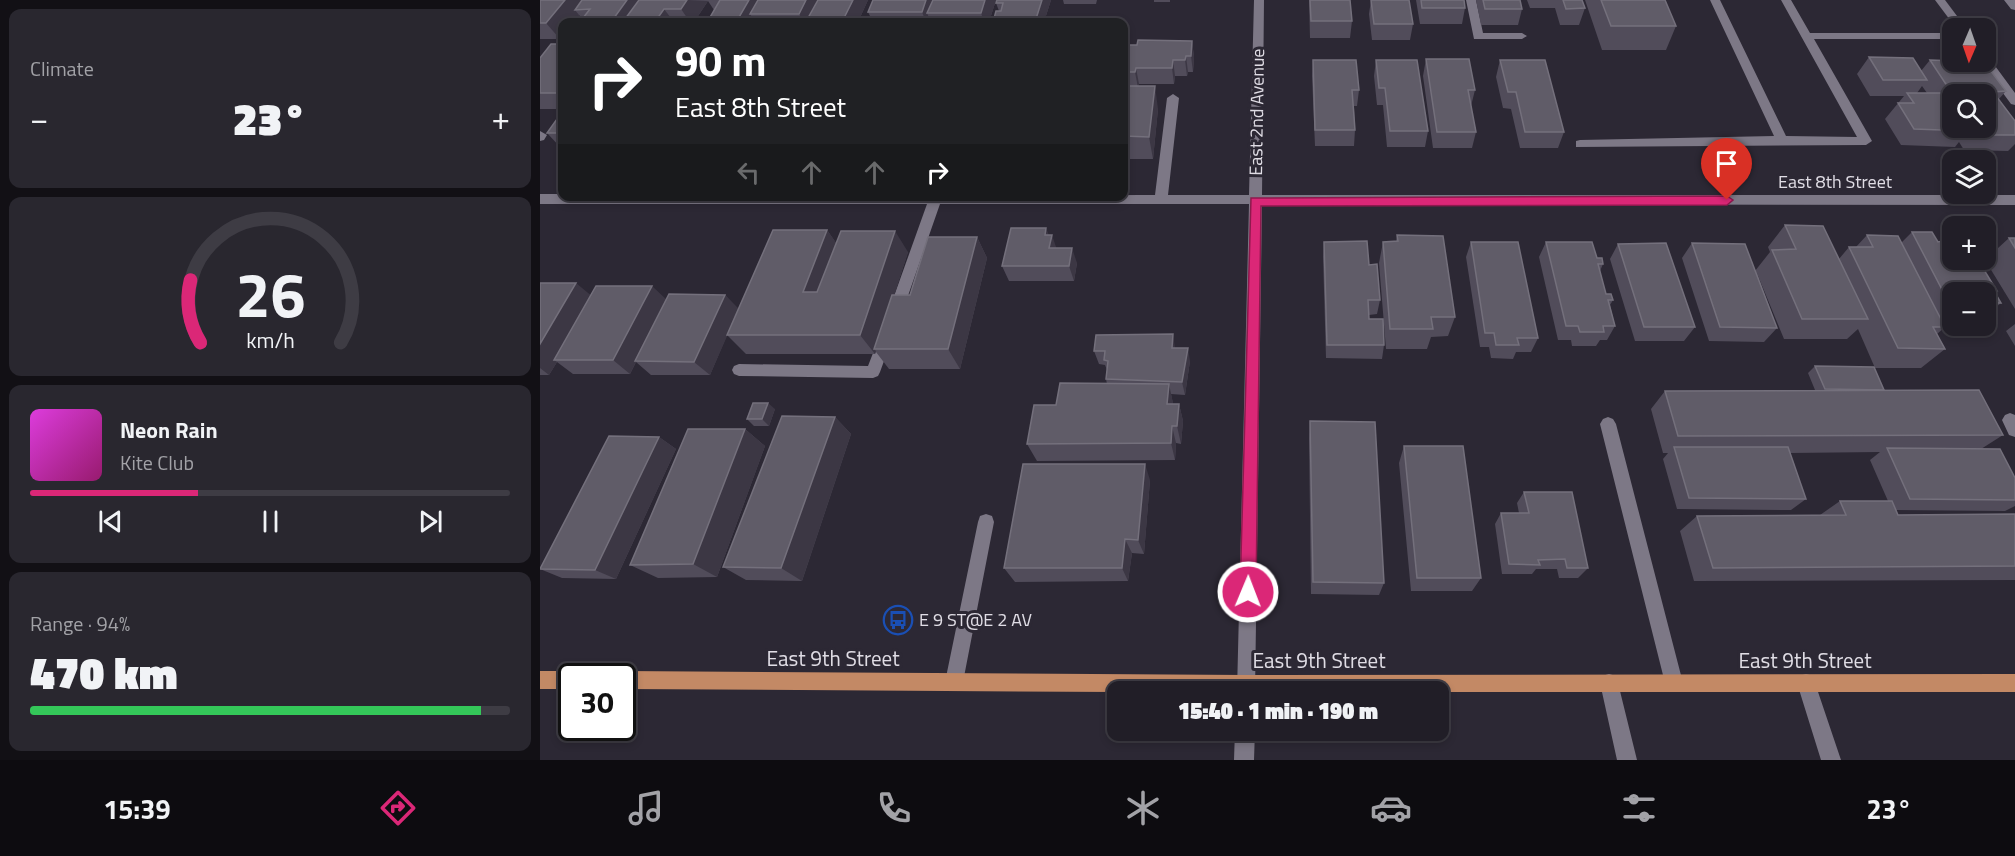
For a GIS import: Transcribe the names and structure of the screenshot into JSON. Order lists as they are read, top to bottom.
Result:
{
  "streets": {
    "main road": ["East 9th Street"],
    "street": ["East 2nd Avenue", "East 8th Street"]
  },
  "crossings": [
    ["East 2nd Avenue", "East 8th Street"]
  ],
  "places": {
    "bus stop": ["E 9 ST@E 2 AV"]
  },
  "north": "bottom",
  "page": {
    "tile": [
      "Climate",
      ["Range · 94%", "470 km"]
    ],
    "map_buttons": ["+", "−"],
    "turn": ["90 m", "East 8th Street"],
    "heat": ["−", "23°", "+"],
    "song": ["Neon Rain", "Kite Club"],
    "limit": "30",
    "trip": "15:40 · 1 min · 190 m",
    "tabs": ["15:39", "23°"],
    "gauge": ["26", "km/h"]
  }
}
